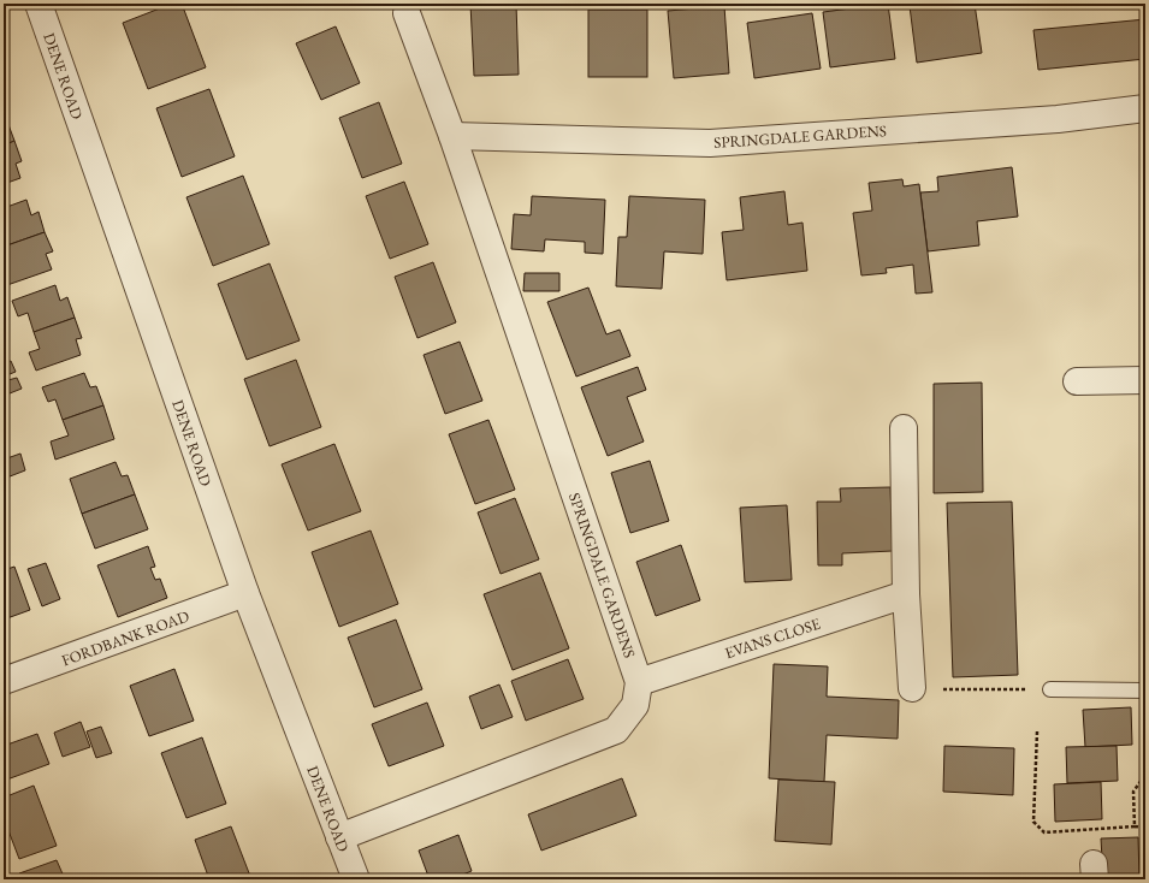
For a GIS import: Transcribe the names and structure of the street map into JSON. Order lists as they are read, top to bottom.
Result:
{
  "streets": {
    "street": [
      "DENE ROAD",
      "SPRINGDALE GARDENS",
      "FORDBANK ROAD",
      "EVANS CLOSE"
    ]
  },
  "crossings": [
    ["DENE ROAD", "SPRINGDALE GARDENS"],
    ["DENE ROAD", "FORDBANK ROAD"],
    ["SPRINGDALE GARDENS", "EVANS CLOSE"]
  ]
}
